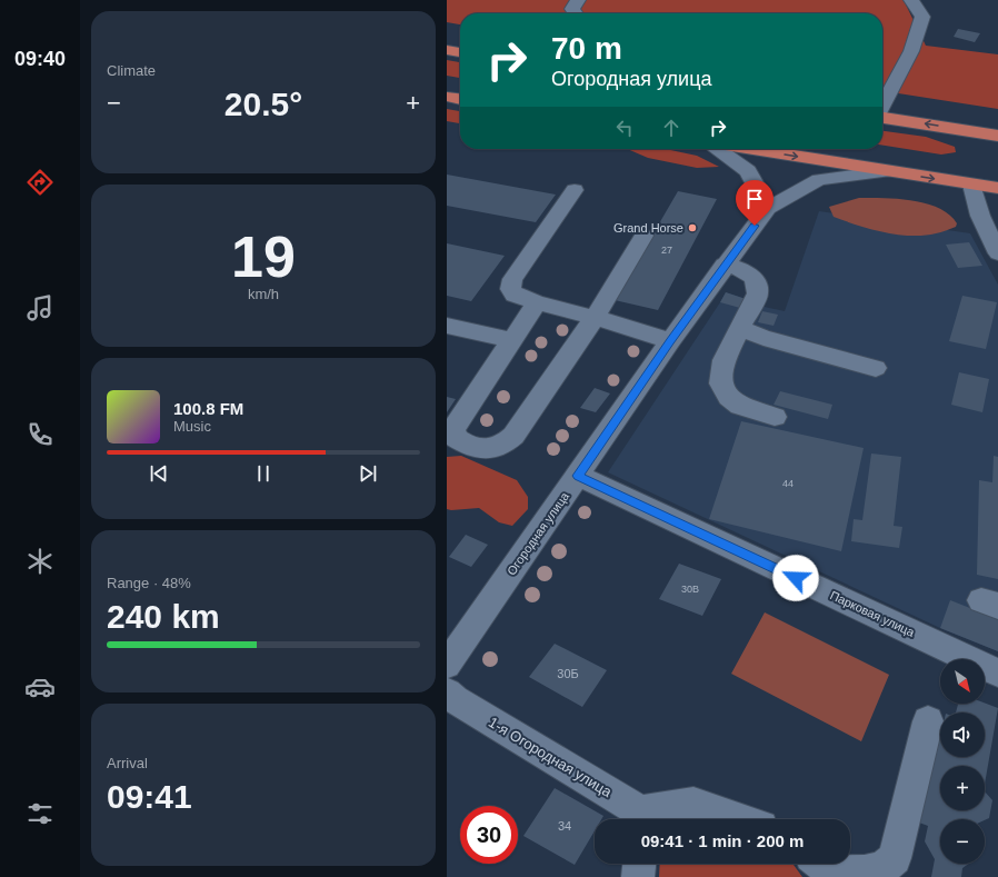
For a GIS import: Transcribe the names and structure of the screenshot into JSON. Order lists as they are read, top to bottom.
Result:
{
  "streets": {
    "street": ["Огородная улица", "Парковая улица", "1-я Огородная улица"]
  },
  "crossings": [
    ["Огородная улица", "Парковая улица"]
  ],
  "places": ["Grand Horse"],
  "house_numbers": [
    "27",
    "44",
    "30В",
    "30Б",
    "34"
  ],
  "north": "bottom right",
  "page": {
    "tabs": "09:40",
    "tile": [
      "Climate",
      ["19", "km/h"],
      ["Range · 48%", "240 km"],
      ["Arrival", "09:41"]
    ],
    "turn": ["70 m", "Огородная улица"],
    "heat": ["−", "20.5°", "+"],
    "song": ["100.8 FM", "Music"],
    "map_buttons": ["+", "−"],
    "limit": "30",
    "trip": "09:41 · 1 min · 200 m"
  }
}
